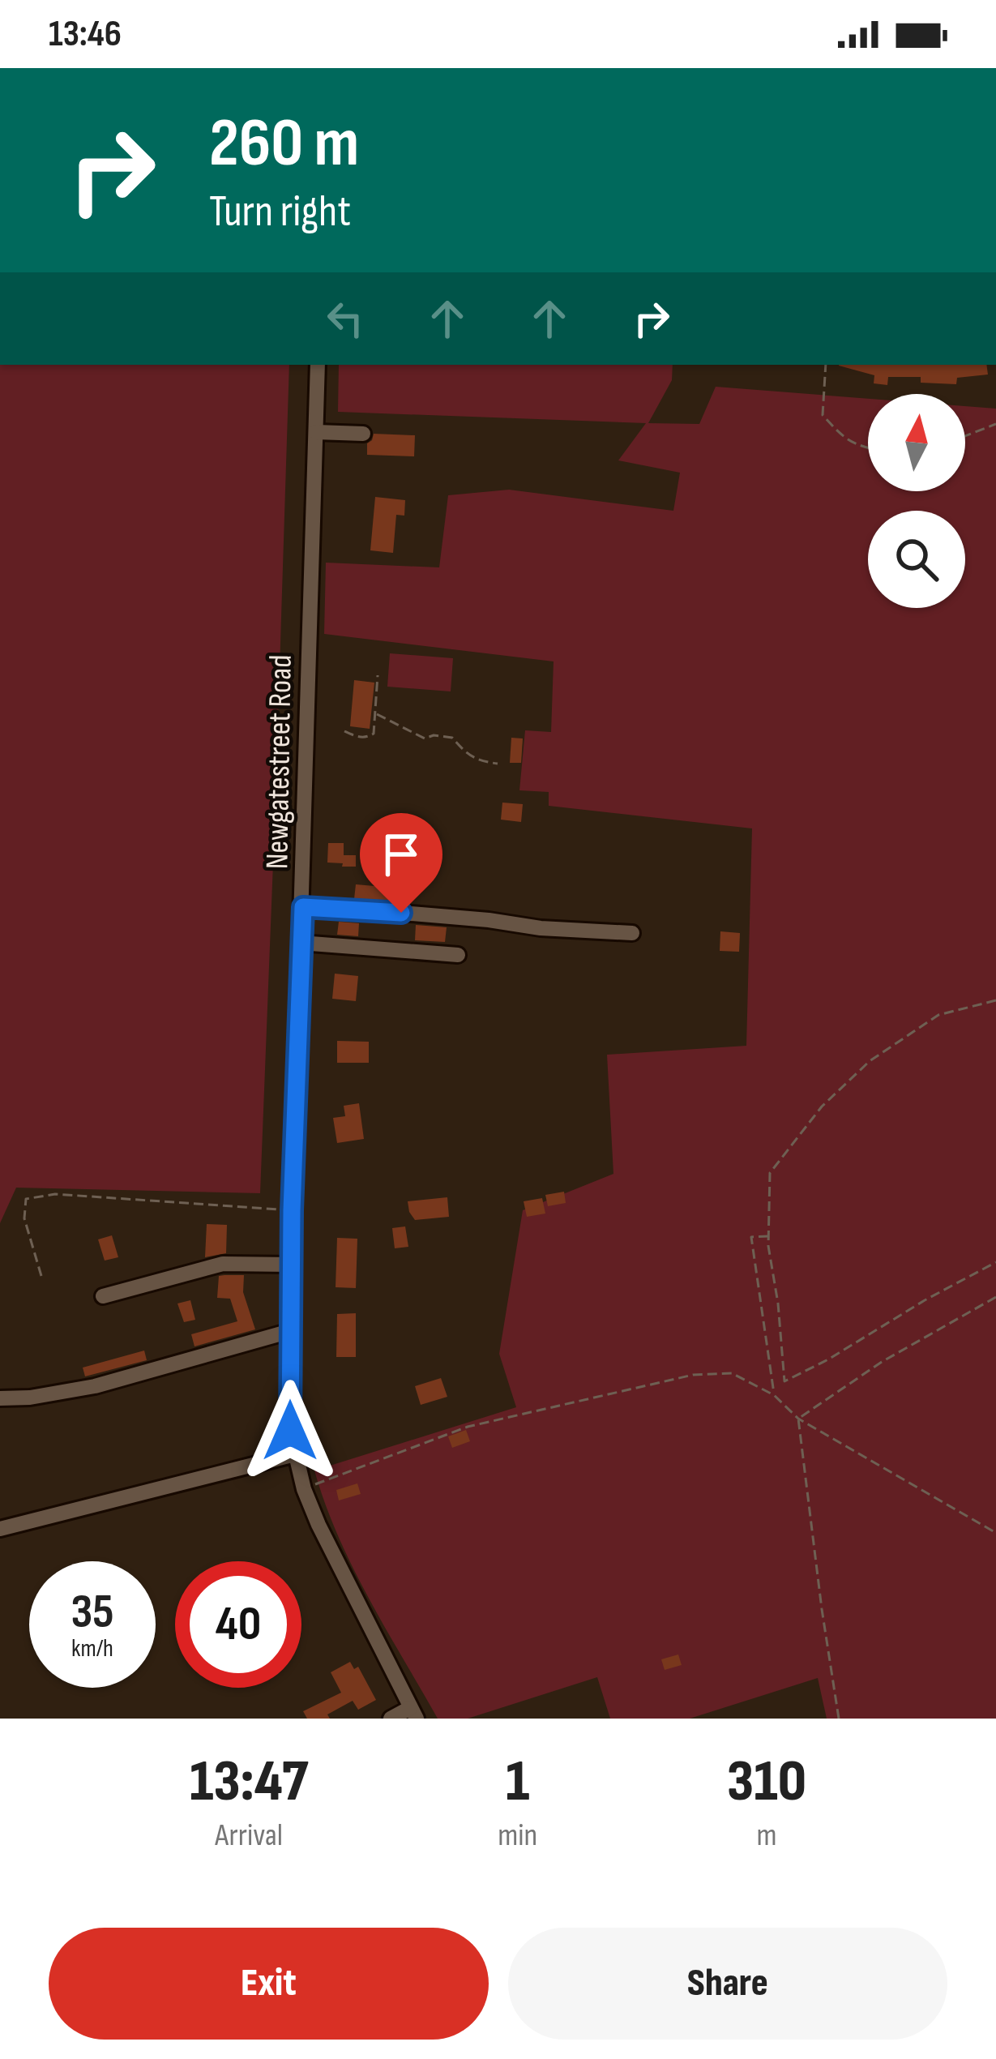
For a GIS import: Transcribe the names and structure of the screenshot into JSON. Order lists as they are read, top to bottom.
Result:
{
  "streets": {
    "street": ["Newgatestreet Road"]
  },
  "north": "top",
  "page": {
    "status": "13:46",
    "turn": ["260 m", "Turn right"],
    "speed": "35 km/h",
    "limit": "40",
    "eta": [
      "13:47",
      "Arrival",
      "1",
      "min",
      "310",
      "m"
    ],
    "buttons": ["Exit", "Share"]
  }
}
